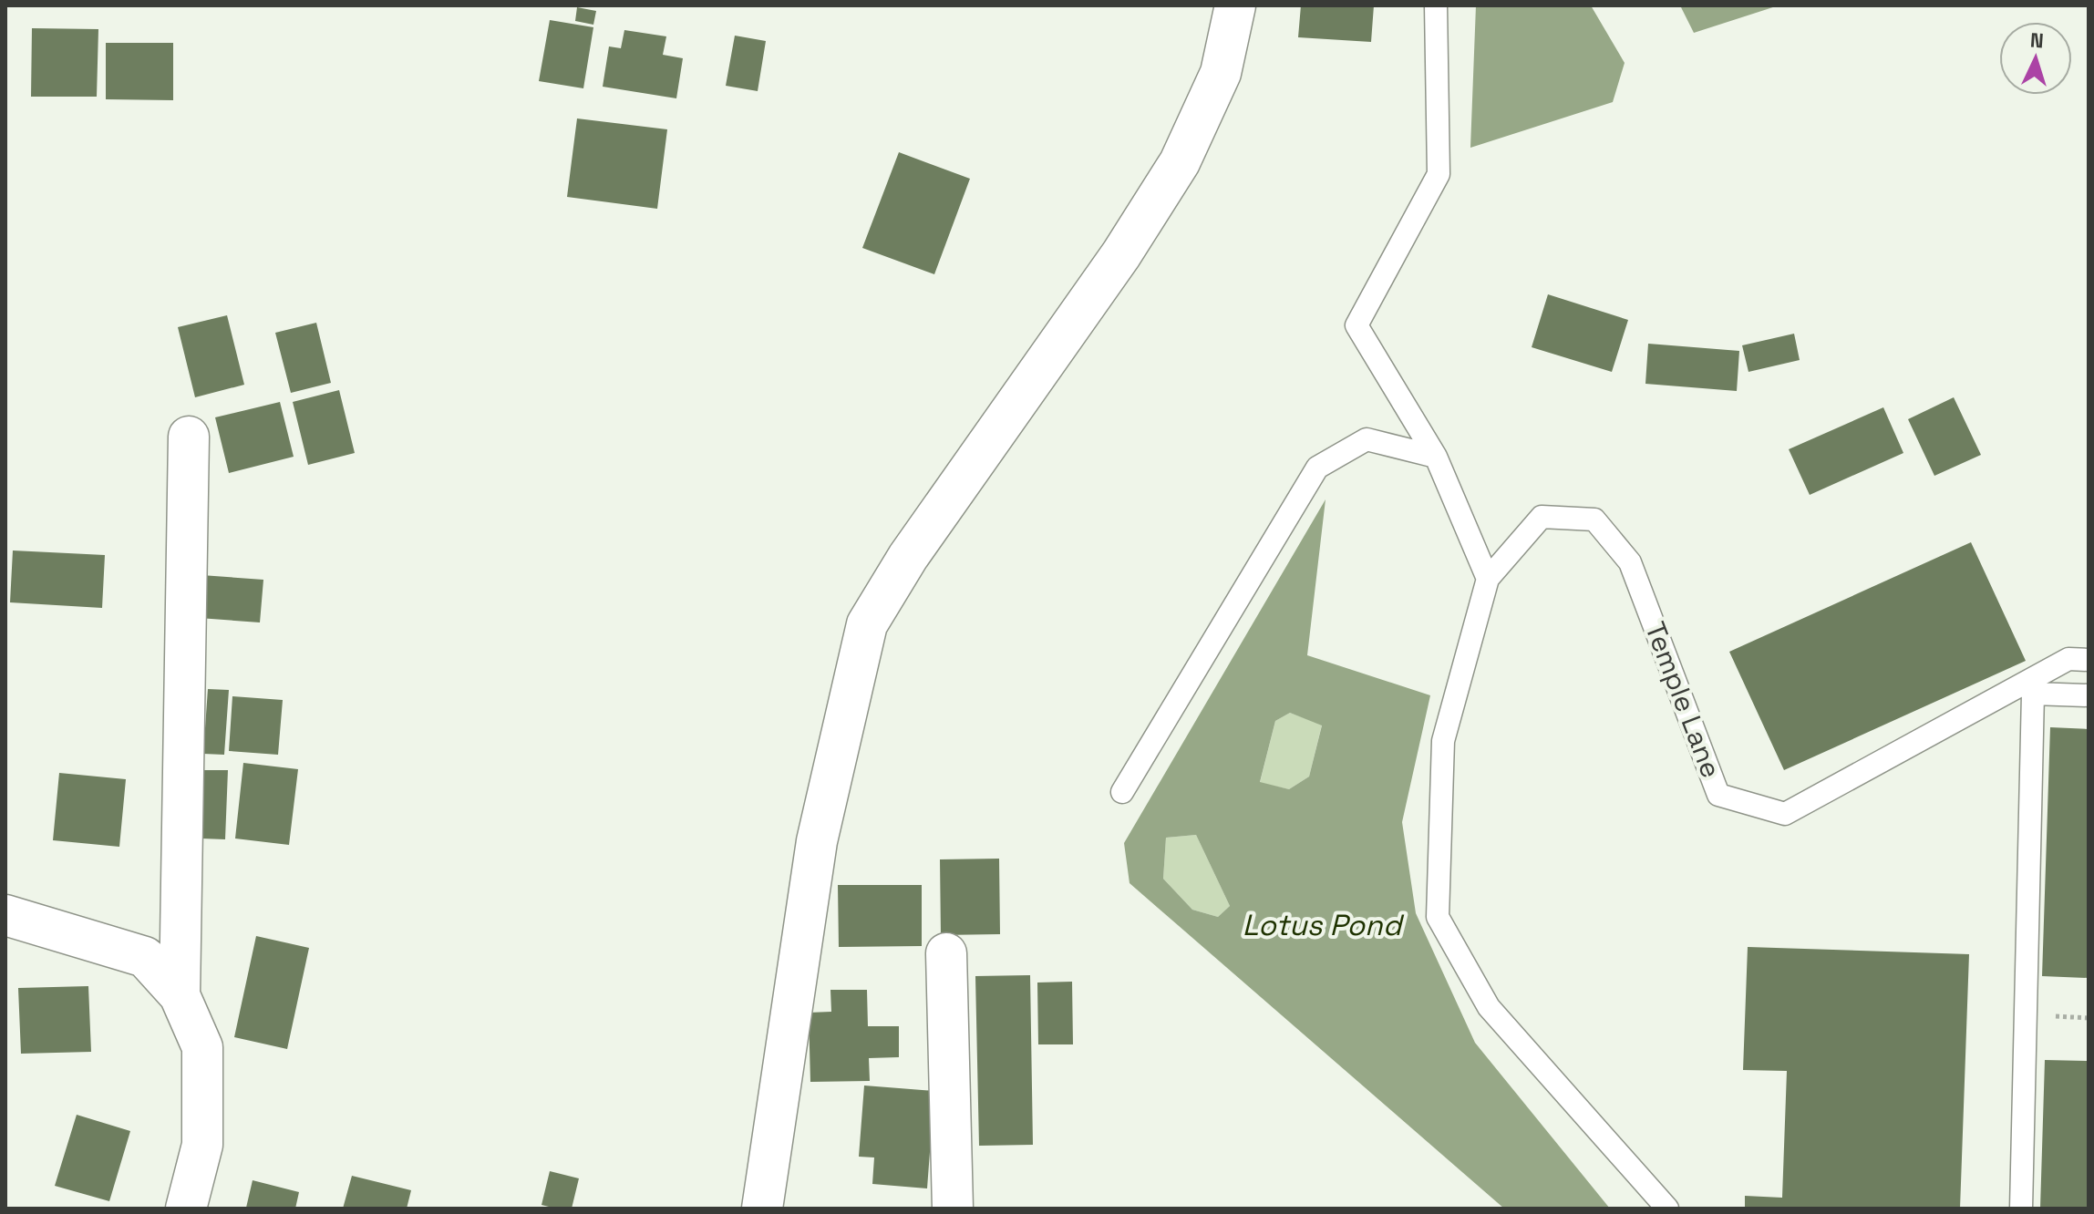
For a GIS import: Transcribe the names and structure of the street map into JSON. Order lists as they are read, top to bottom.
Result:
{
  "streets": {
    "lane": ["Temple Lane"]
  },
  "water": ["Lotus Pond"],
  "north": "top"
}
